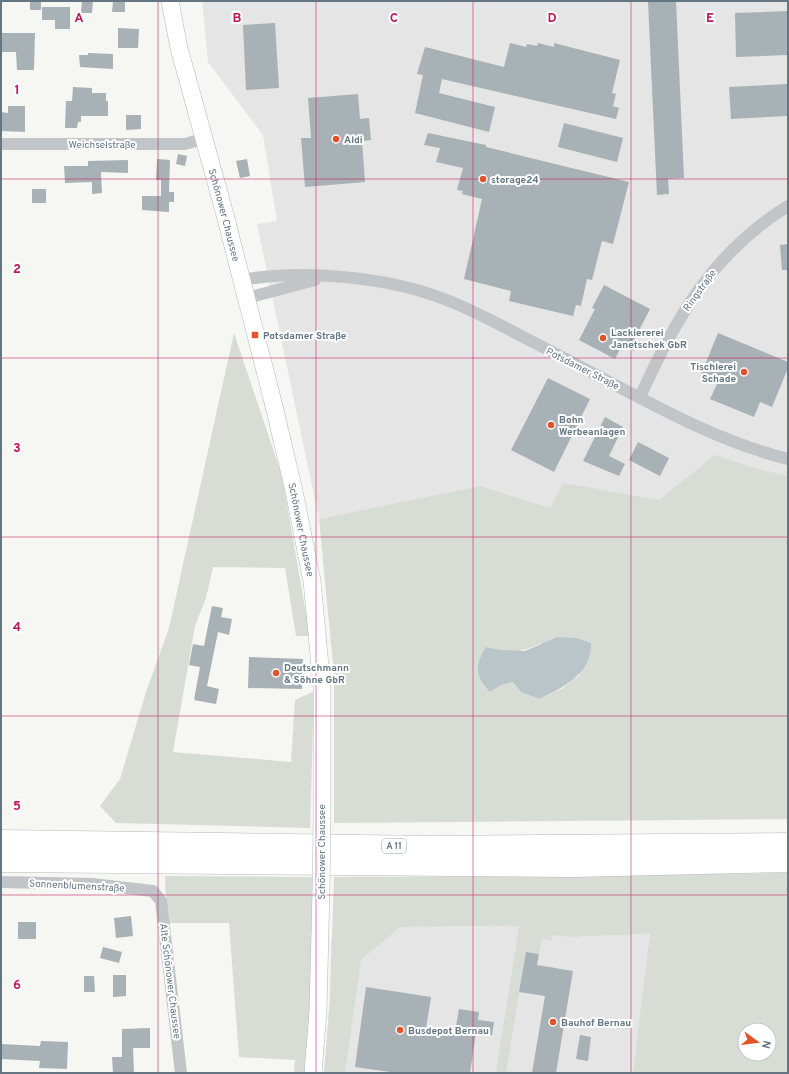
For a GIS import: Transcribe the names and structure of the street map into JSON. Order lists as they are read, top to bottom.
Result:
{
  "streets": {
    "highway": ["A 11"],
    "main road": ["Schönower Chaussee"],
    "street": [
      "Weichselstraße",
      "Ringstraße",
      "Potsdamer Straße",
      "Sonnenblumenstraße",
      "Alte Schönower Chaussee"
    ]
  },
  "crossings": [
    ["Weichselstraße", "Schönower Chaussee"],
    ["Schönower Chaussee", "Potsdamer Straße"],
    ["Ringstraße", "Potsdamer Straße"],
    ["Sonnenblumenstraße", "Alte Schönower Chaussee"]
  ],
  "places": {
    "other": [
      "Aldi",
      "storage24",
      "Lackiererei Janetschek GbR",
      "Tischlerei Schade",
      "Bohn Werbeanlagen",
      "Deutschmann & Söhne GbR",
      "Bauhof Bernau",
      "Busdepot Bernau"
    ],
    "transit": ["Potsdamer Straße"]
  },
  "north": "right",
  "grid": {
    "columns": [
      "A",
      "B",
      "C",
      "D",
      "E"
    ],
    "rows": [
      "1",
      "2",
      "3",
      "4",
      "5",
      "6"
    ]
  }
}
